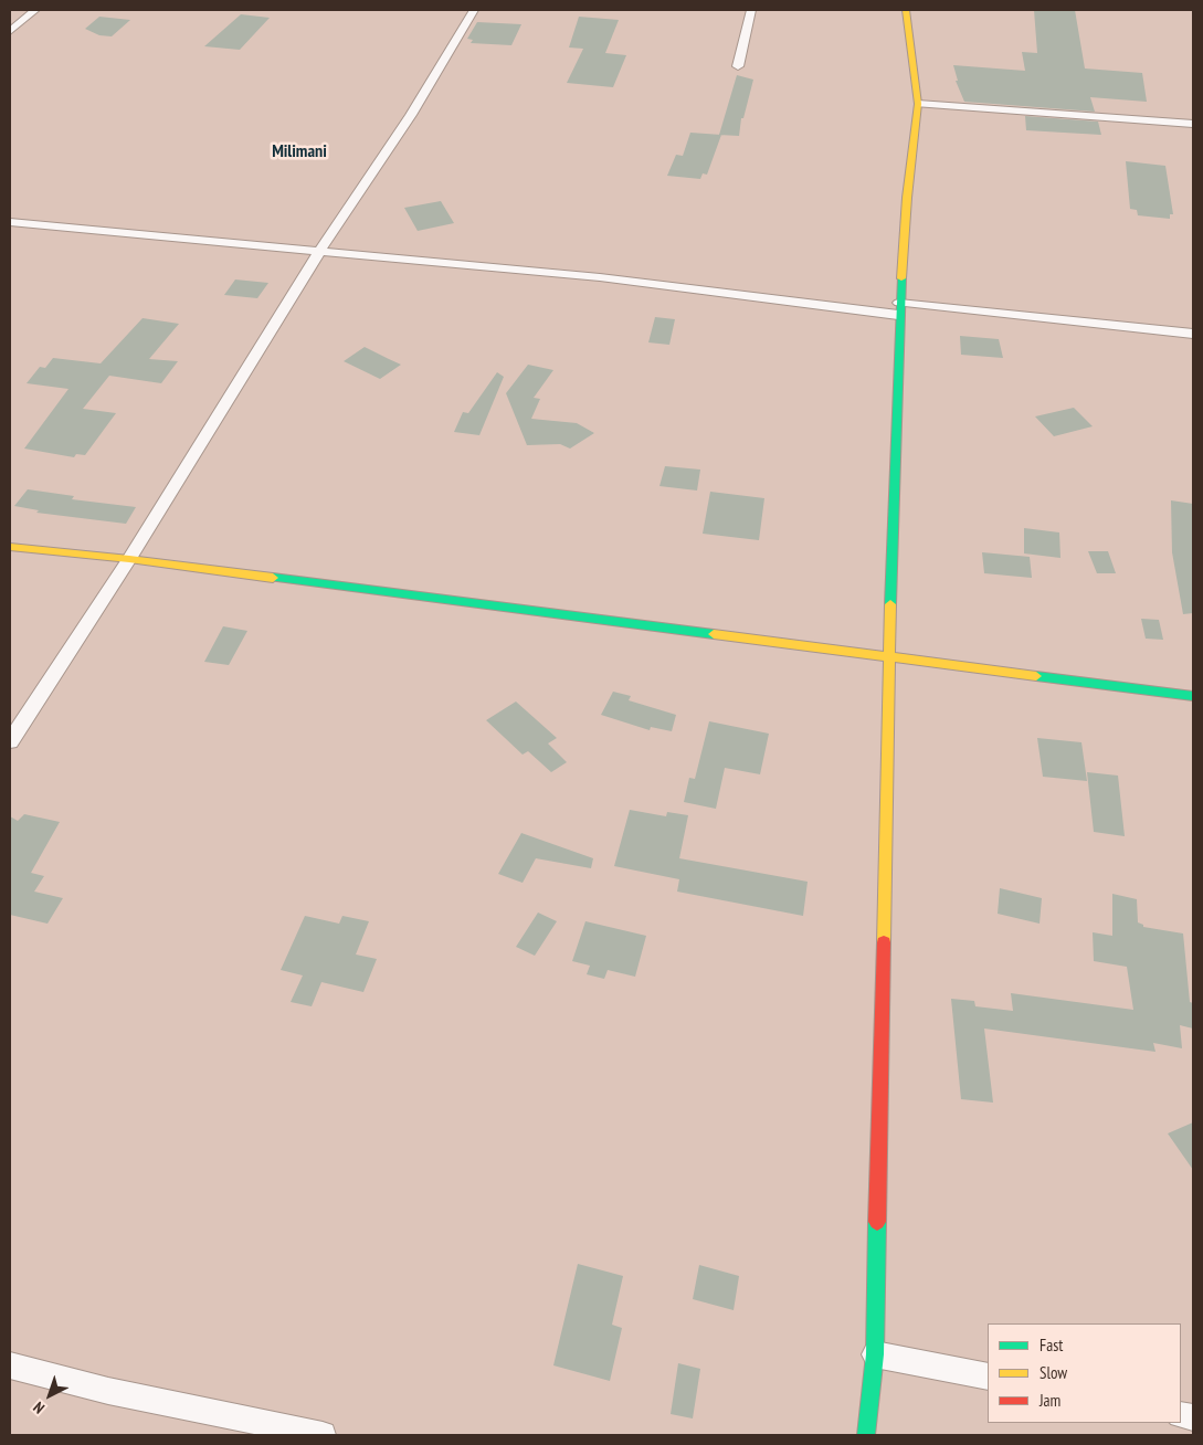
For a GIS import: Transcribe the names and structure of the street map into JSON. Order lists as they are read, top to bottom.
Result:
{
  "districts": ["Milimani"],
  "legend": ["Fast", "Slow", "Jam"],
  "north": "bottom left"
}
